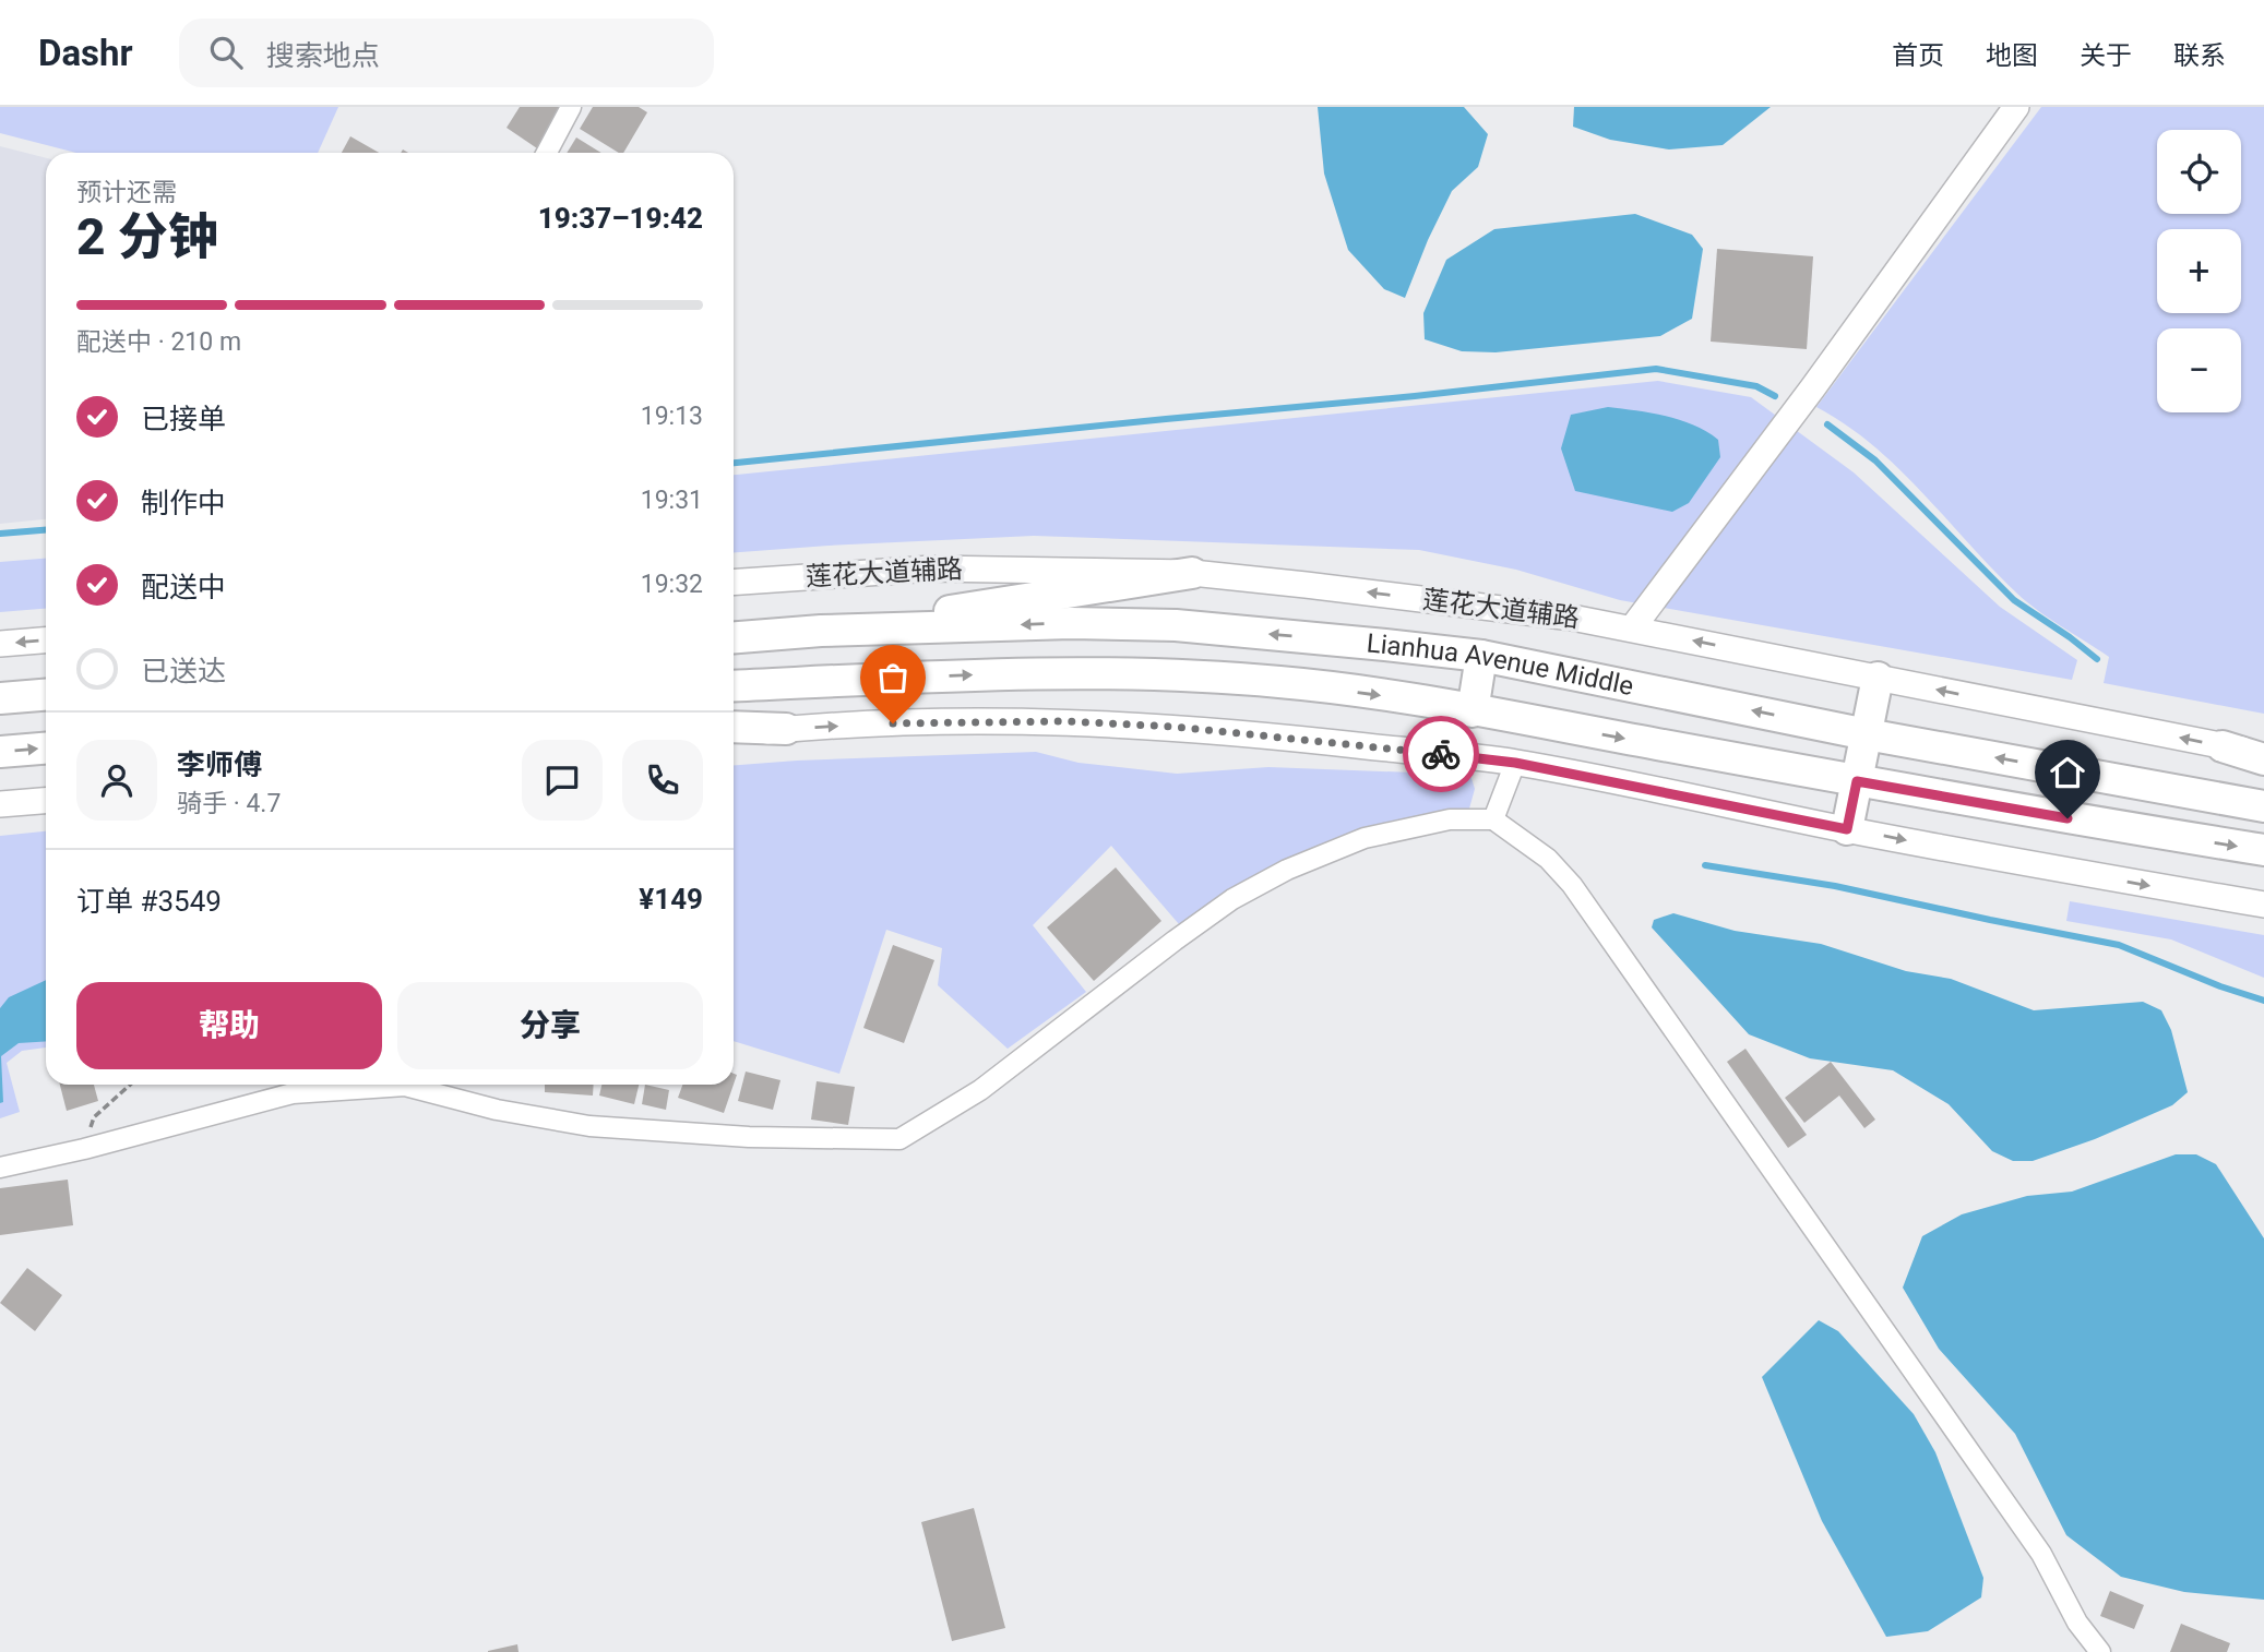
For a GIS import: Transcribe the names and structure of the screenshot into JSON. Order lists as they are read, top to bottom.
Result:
{
  "streets": {
    "main road": ["Lianhua Avenue Middle"],
    "street": ["莲花大道辅路"]
  },
  "page": {
    "header": "Dashr",
    "search": "搜索地点",
    "nav": [
      "首页",
      "地图",
      "关于",
      "联系"
    ],
    "map_buttons": ["+", "−"],
    "heading": ["2 分钟", "预计还需", "19:37–19:42"],
    "panel": [
      "李师傅",
      "骑手 · 4.7",
      "订单 #3549",
      "¥149"
    ],
    "bar": "配送中 · 210 m",
    "list": [
      ["已接单", "19:13"],
      ["制作中", "19:31"],
      ["配送中", "19:32"],
      "已送达"
    ],
    "buttons": ["帮助", "分享"]
  }
}
